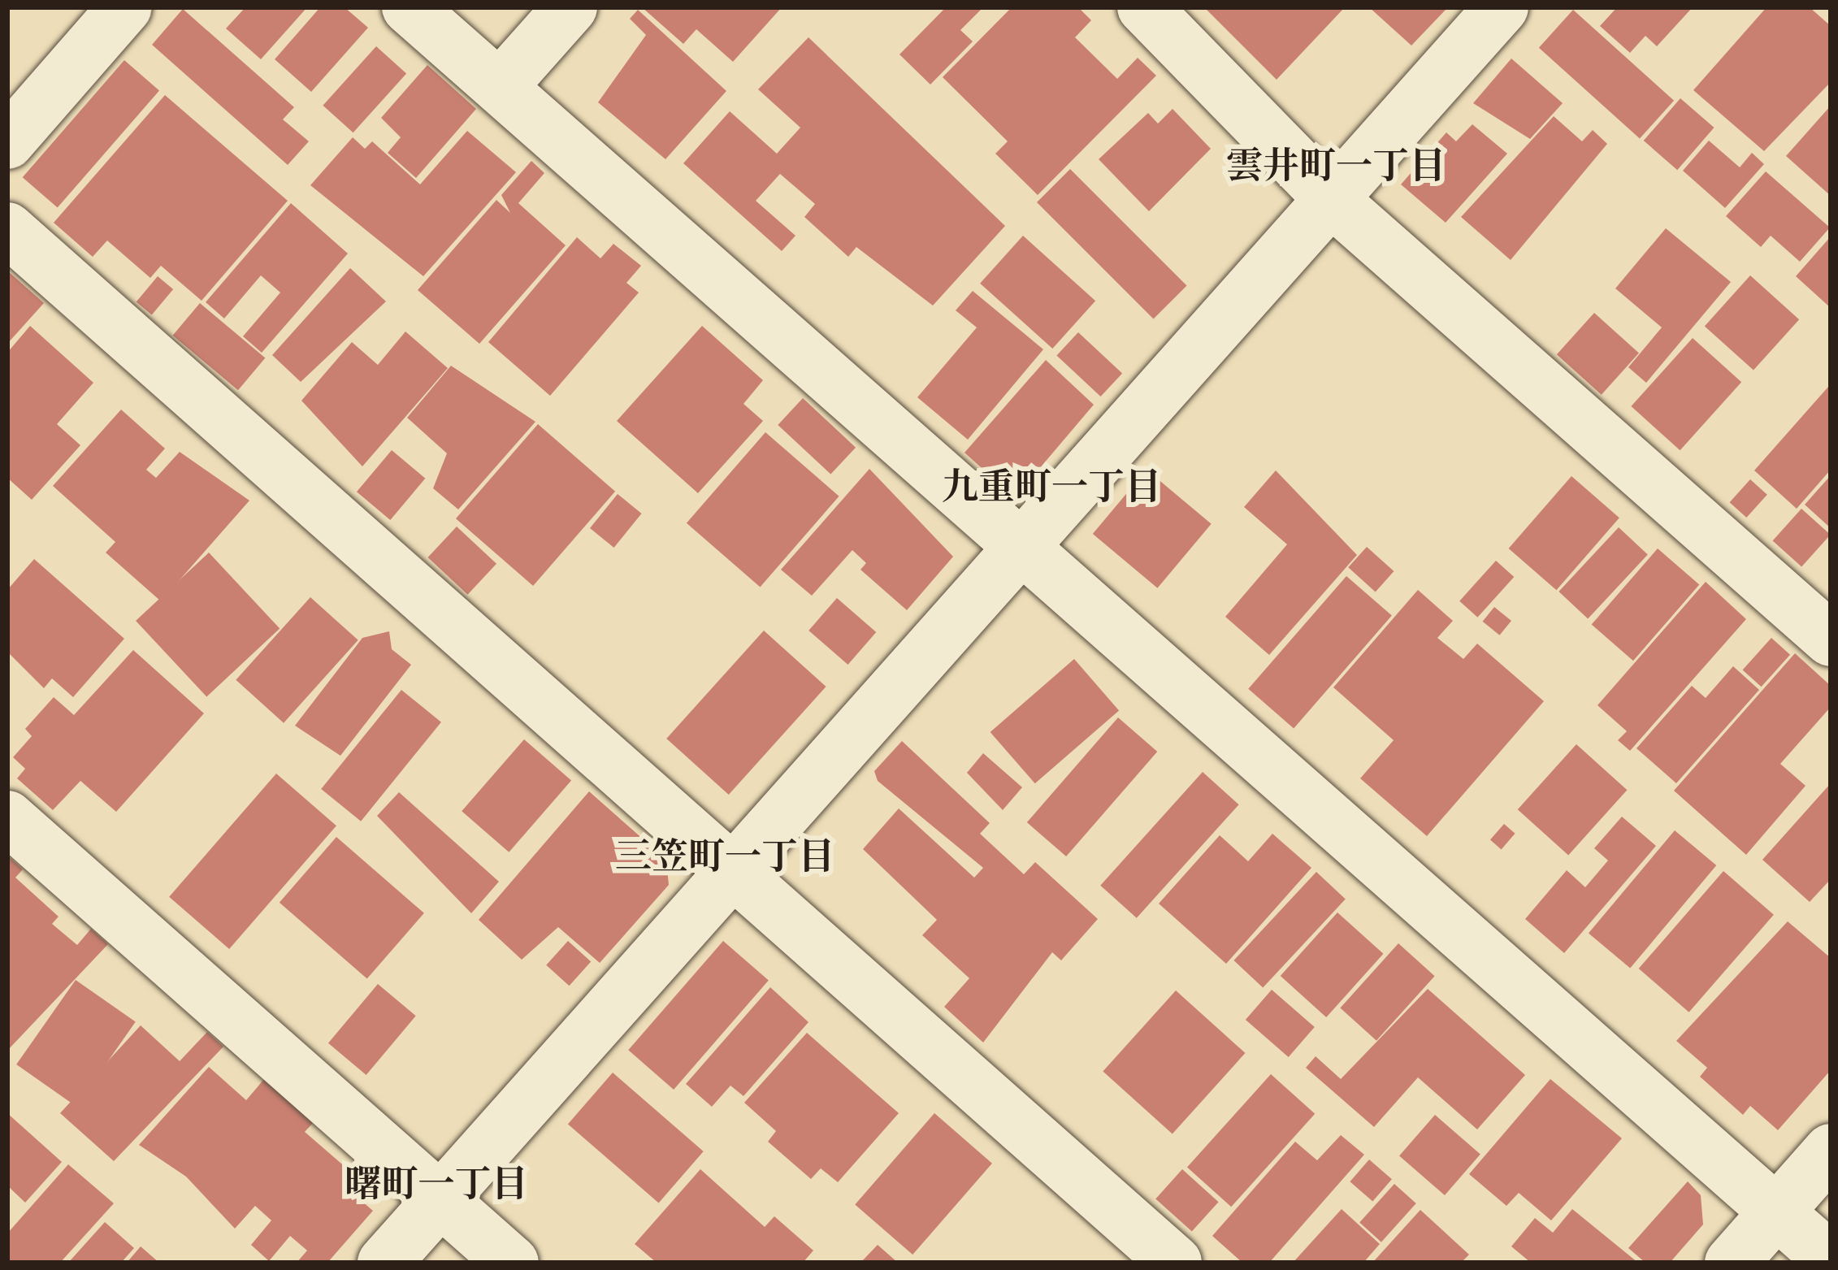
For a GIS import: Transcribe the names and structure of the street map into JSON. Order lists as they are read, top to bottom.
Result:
{
  "districts": [
    "雲井町一丁目",
    "九重町一丁目",
    "三笠町一丁目",
    "曙町一丁目"
  ]
}
